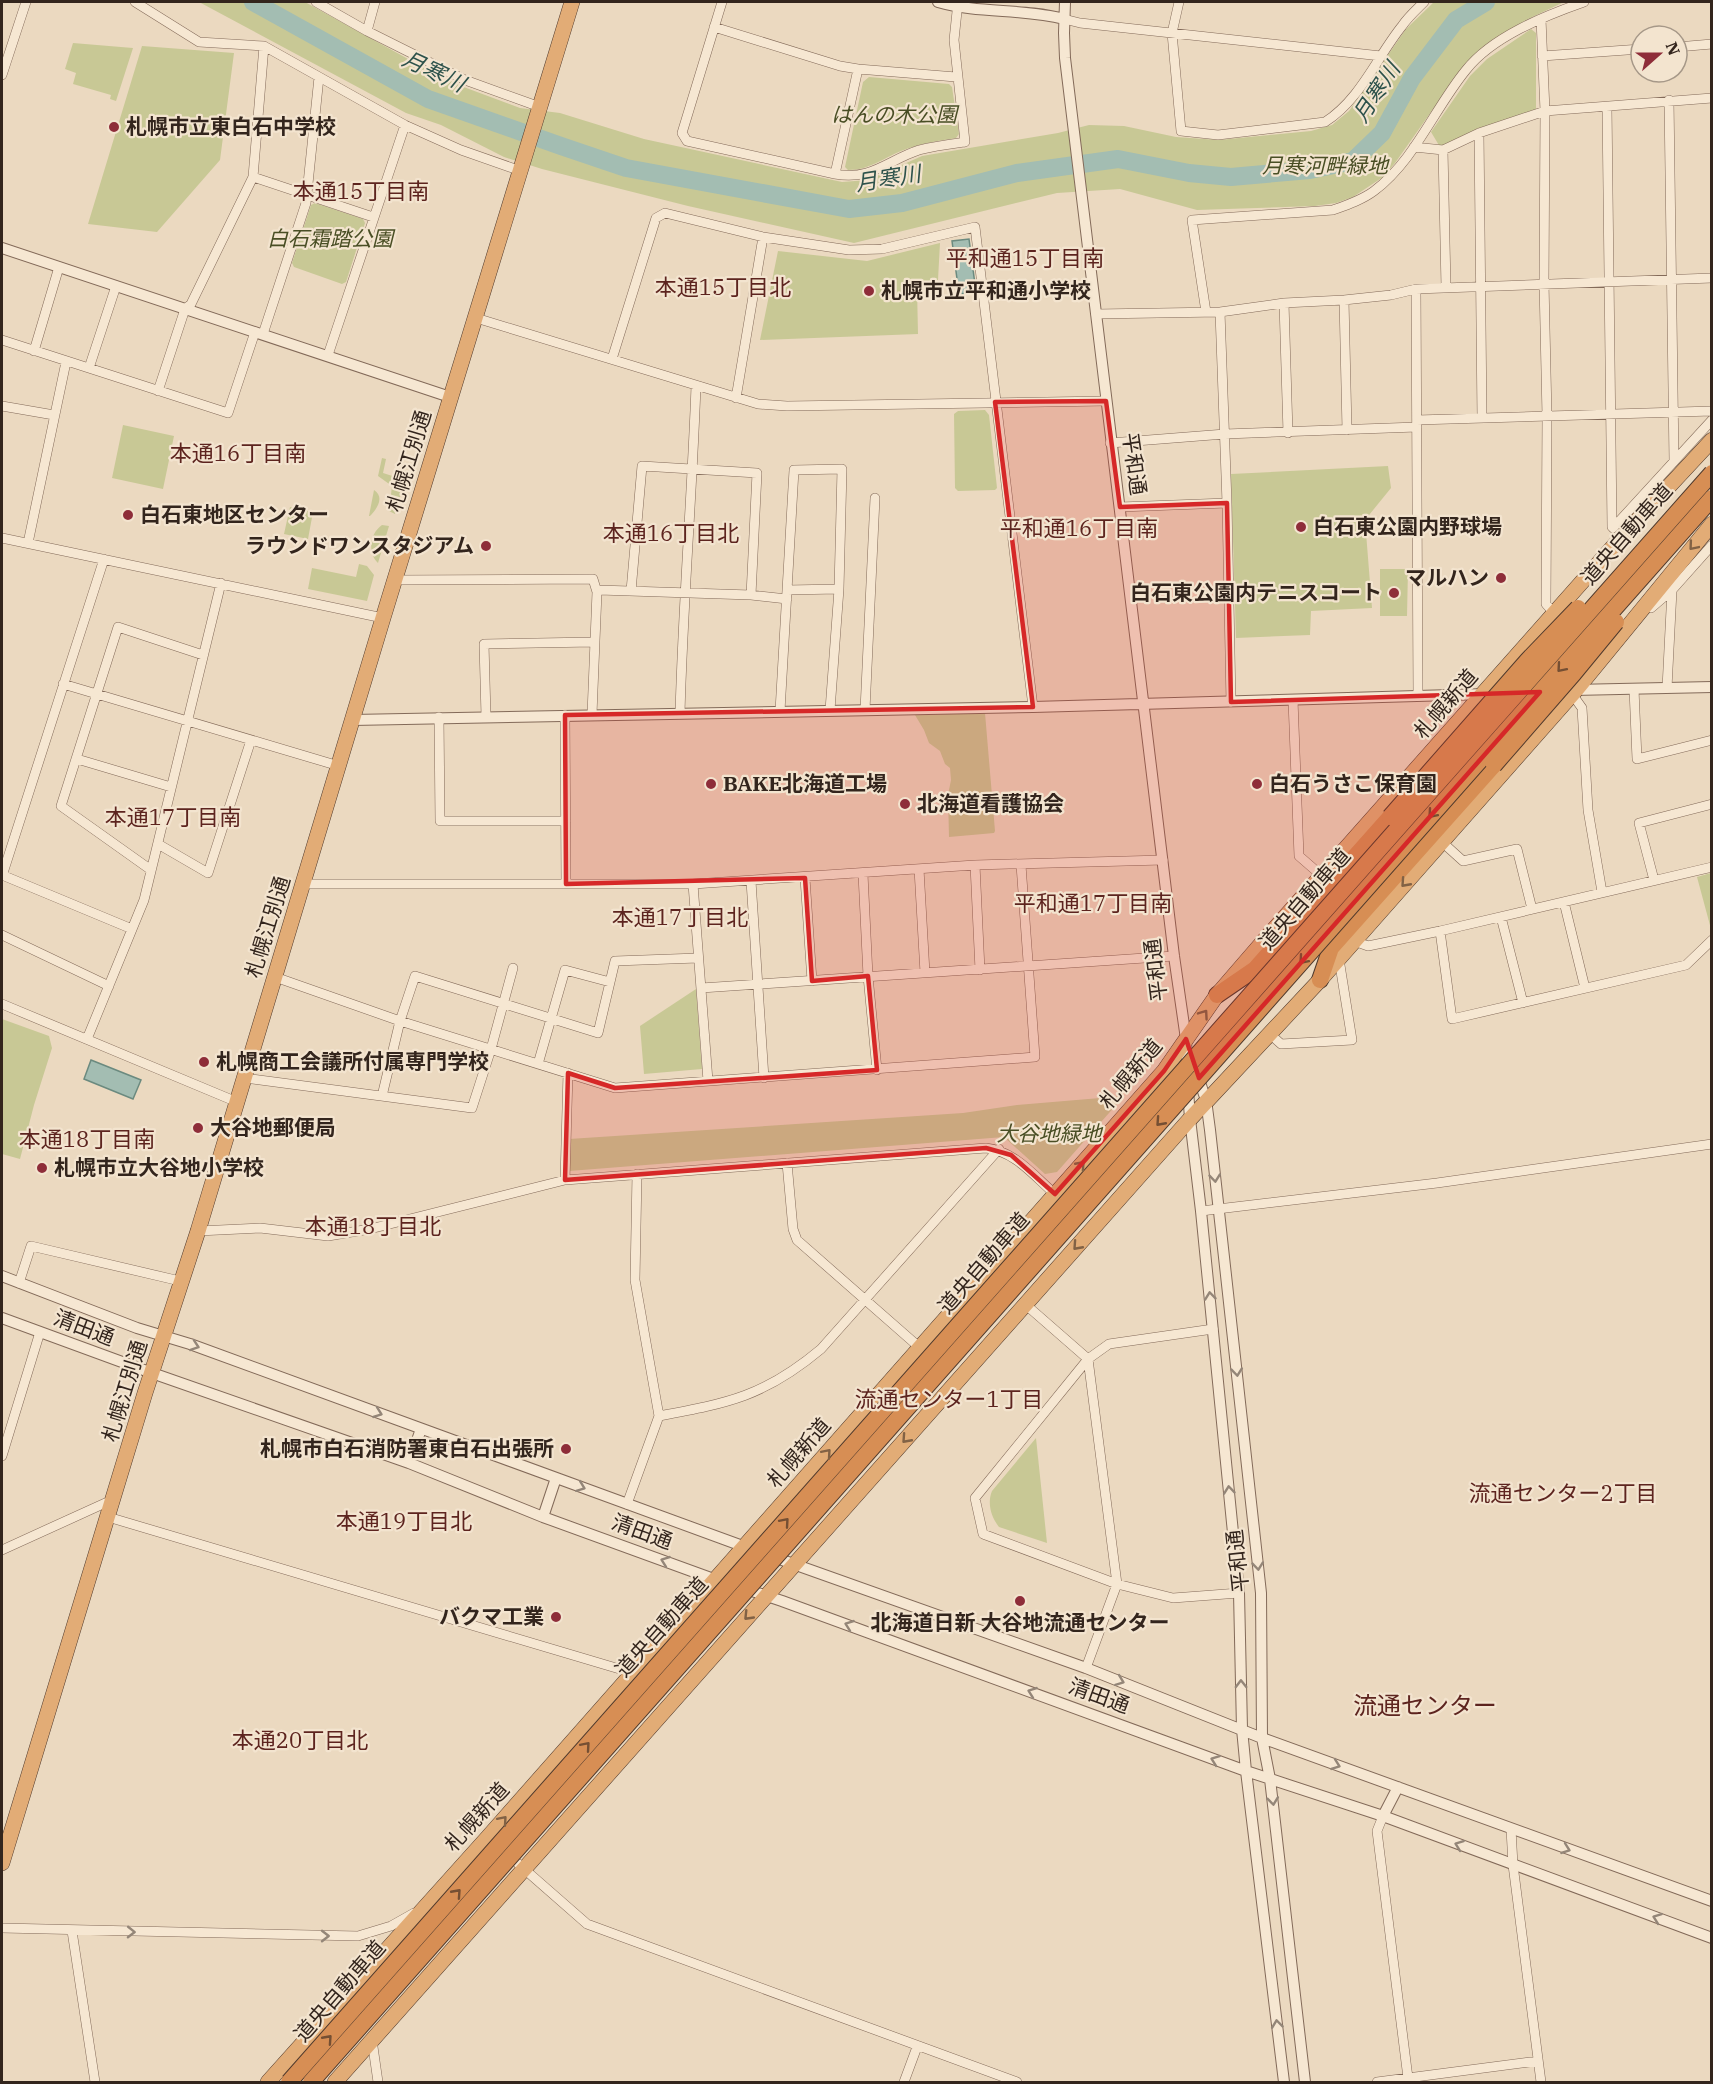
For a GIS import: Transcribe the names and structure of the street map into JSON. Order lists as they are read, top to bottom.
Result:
{
  "streets": {
    "highway": ["札幌江別通", "道央自動車道", "札幌新道"],
    "street": ["平和通", "清田通"]
  },
  "crossings": [
    ["札幌江別通", "清田通"],
    ["平和通", "札幌新道"],
    ["平和通", "清田通"],
    ["札幌新道", "清田通"]
  ],
  "districts": [
    "本通15丁目南",
    "平和通15丁目南",
    "本通15丁目北",
    "本通16丁目南",
    "平和通16丁目南",
    "本通16丁目北",
    "本通17丁目南",
    "平和通17丁目南",
    "本通17丁目北",
    "本通18丁目南",
    "本通18丁目北",
    "流通センター1丁目",
    "流通センター2丁目",
    "本通19丁目北",
    "流通センター",
    "本通20丁目北"
  ],
  "water": ["月寒川"],
  "parks": [
    "はんの木公園",
    "月寒河畔緑地",
    "白石霜踏公園",
    "大谷地緑地"
  ],
  "places": [
    "札幌市立東白石中学校",
    "札幌市立平和通小学校",
    "白石東地区センター",
    "白石東公園内野球場",
    "ラウンドワンスタジアム",
    "マルハン",
    "白石東公園内テニスコート",
    "BAKE北海道工場",
    "白石うさこ保育園",
    "北海道看護協会",
    "札幌商工会議所付属専門学校",
    "大谷地郵便局",
    "札幌市立大谷地小学校",
    "札幌市白石消防署東白石出張所",
    "北海道日新 大谷地流通センター",
    "バクマ工業"
  ],
  "north": "right"
}
